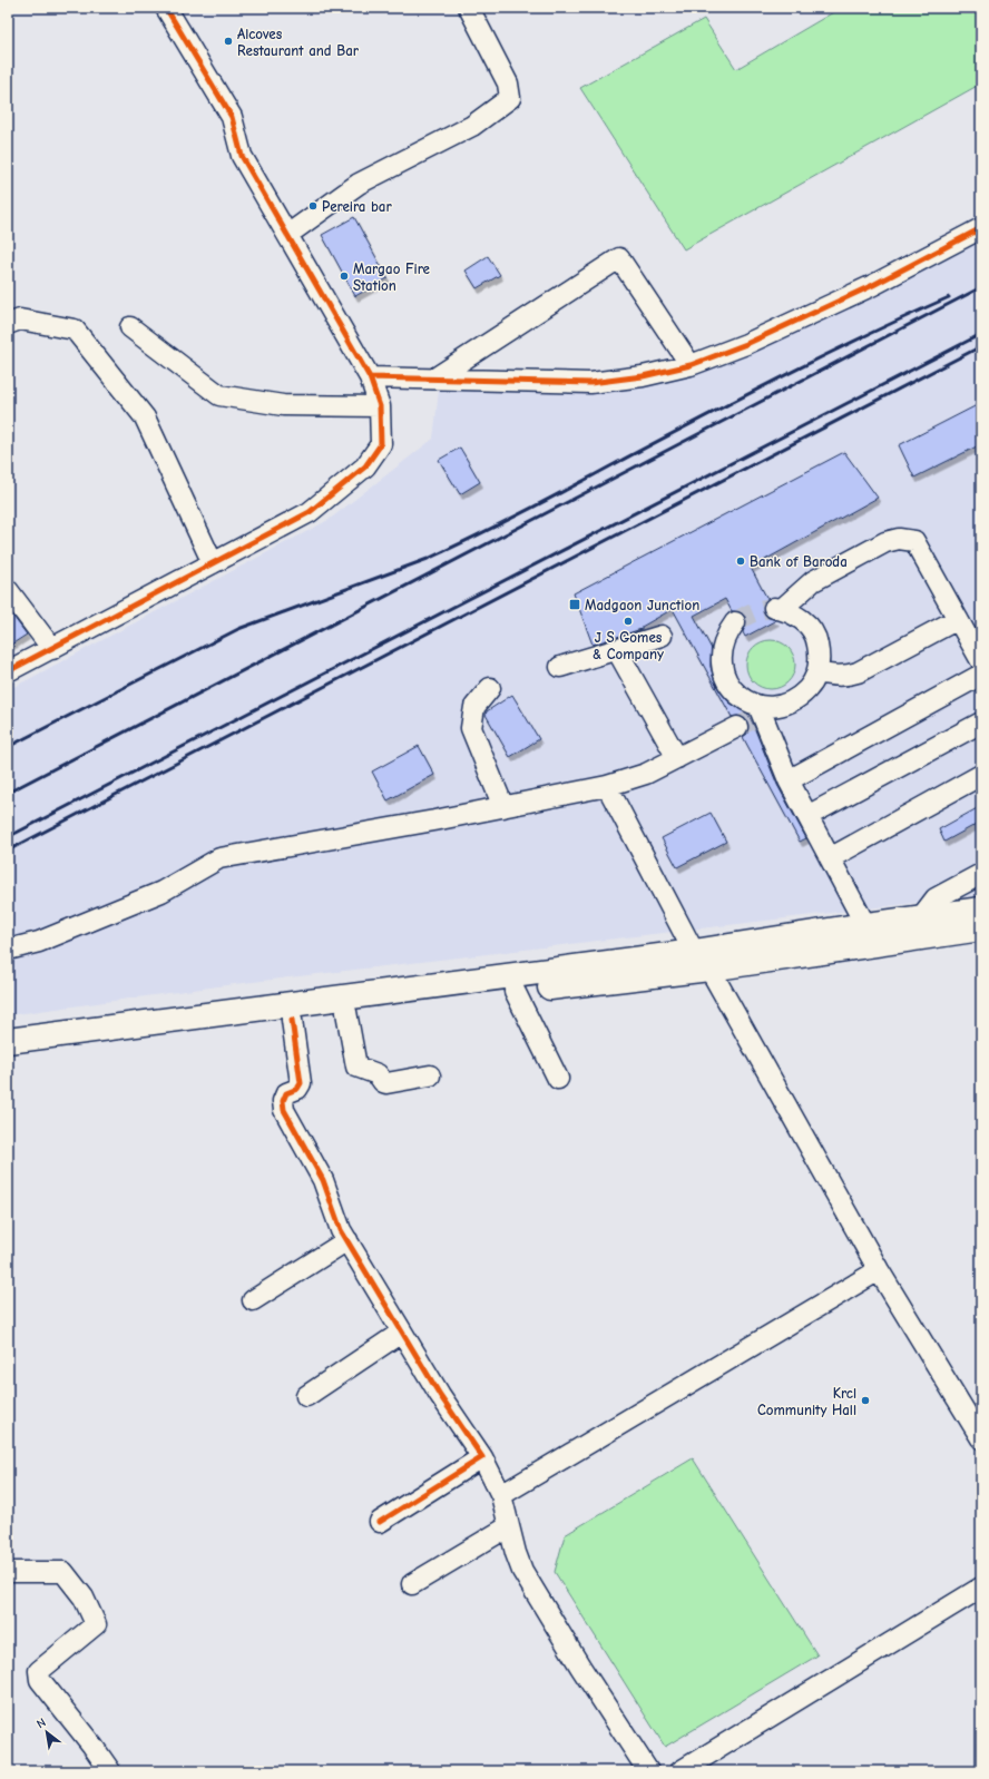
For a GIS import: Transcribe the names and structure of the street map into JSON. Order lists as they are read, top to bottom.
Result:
{
  "places": {
    "other": [
      "Alcoves Restaurant and Bar",
      "Pereira bar",
      "Margao Fire Station",
      "Bank of Baroda",
      "J S Gomes & Company",
      "Krcl Community Hall"
    ],
    "transit": ["Madgaon Junction"]
  },
  "north": "top left"
}
